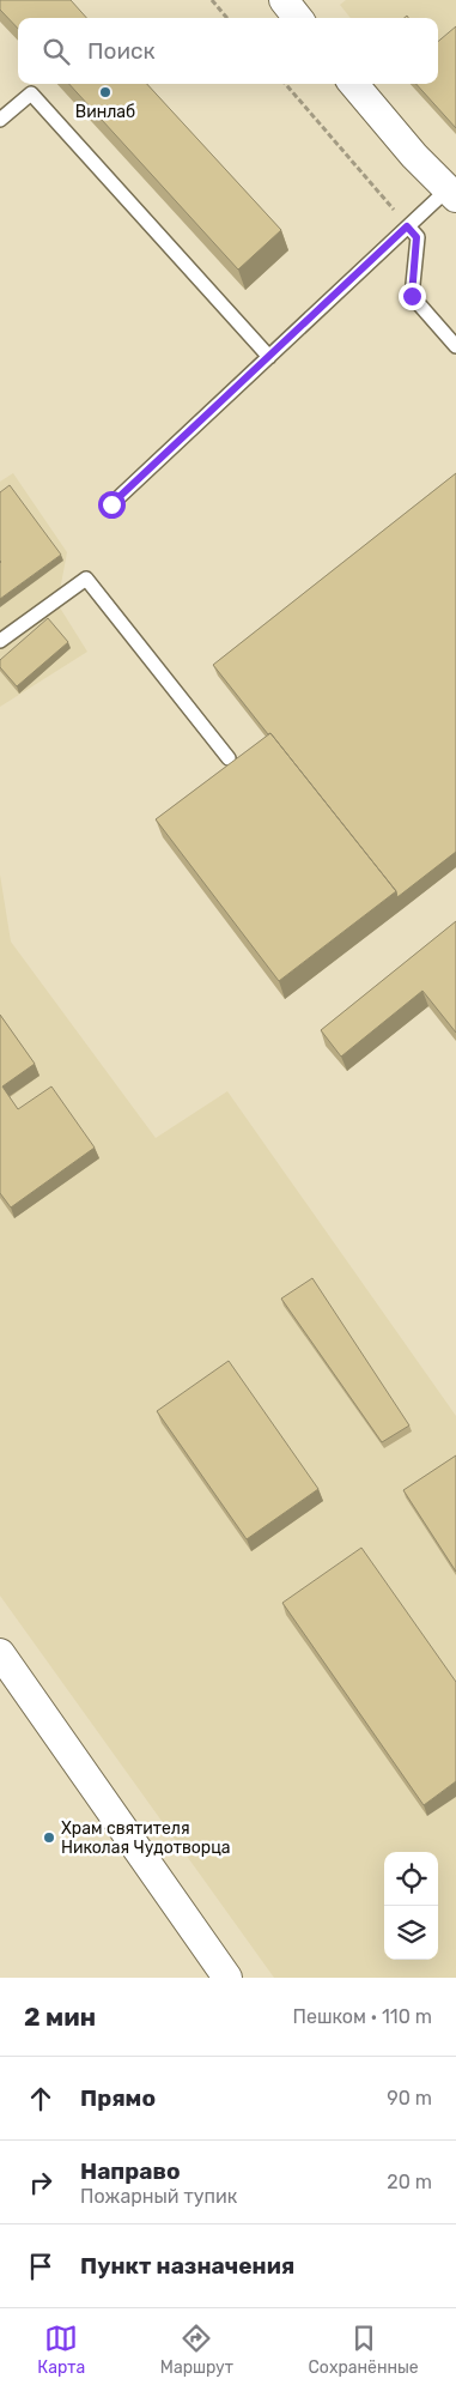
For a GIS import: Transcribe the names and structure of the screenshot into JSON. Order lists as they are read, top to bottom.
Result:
{
  "places": ["Винлаб", "Храм святителя Николая Чудотворца"],
  "page": {
    "search": "Поиск",
    "heading": ["2 мин", "Пешком · 110 m"],
    "list": [
      ["Прямо", "90 m"],
      ["Направо", "Пожарный тупик", "20 m"],
      "Пункт назначения"
    ],
    "nav": ["Карта", "Маршрут", "Сохранённые"]
  }
}
